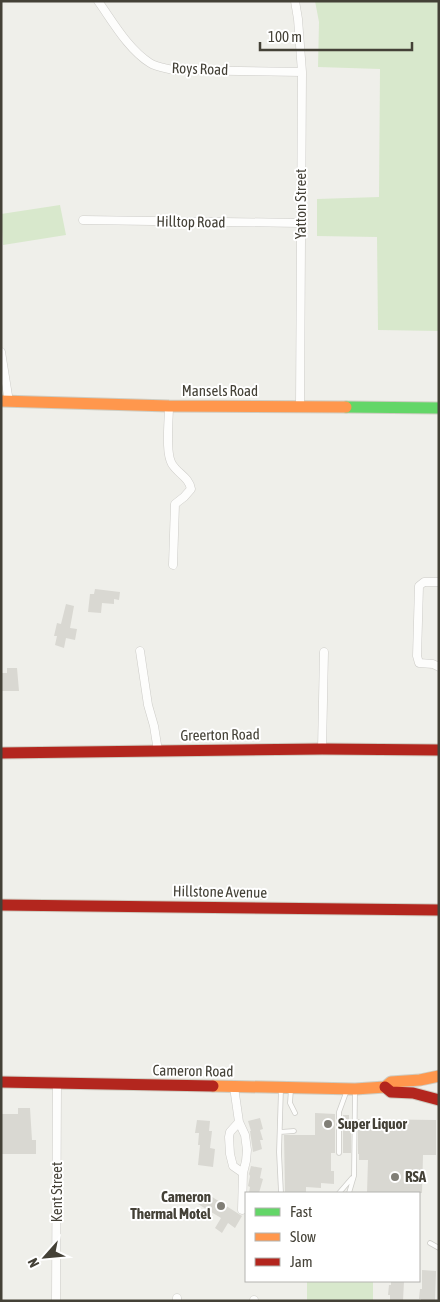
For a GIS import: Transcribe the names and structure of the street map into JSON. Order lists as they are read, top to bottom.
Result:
{
  "streets": {
    "street": [
      "Roys Road",
      "Yatton Street",
      "Hilltop Road",
      "Mansels Road",
      "Greerton Road",
      "Hillstone Avenue",
      "Cameron Road",
      "Kent Street"
    ]
  },
  "crossings": [
    ["Roys Road", "Yatton Street"],
    ["Yatton Street", "Hilltop Road"],
    ["Yatton Street", "Mansels Road"],
    ["Cameron Road", "Kent Street"]
  ],
  "places": ["Super Liquor", "RSA", "Cameron Thermal Motel"],
  "legend": ["Fast", "Slow", "Jam"],
  "scale_bar": "100 m",
  "north": "bottom left"
}
